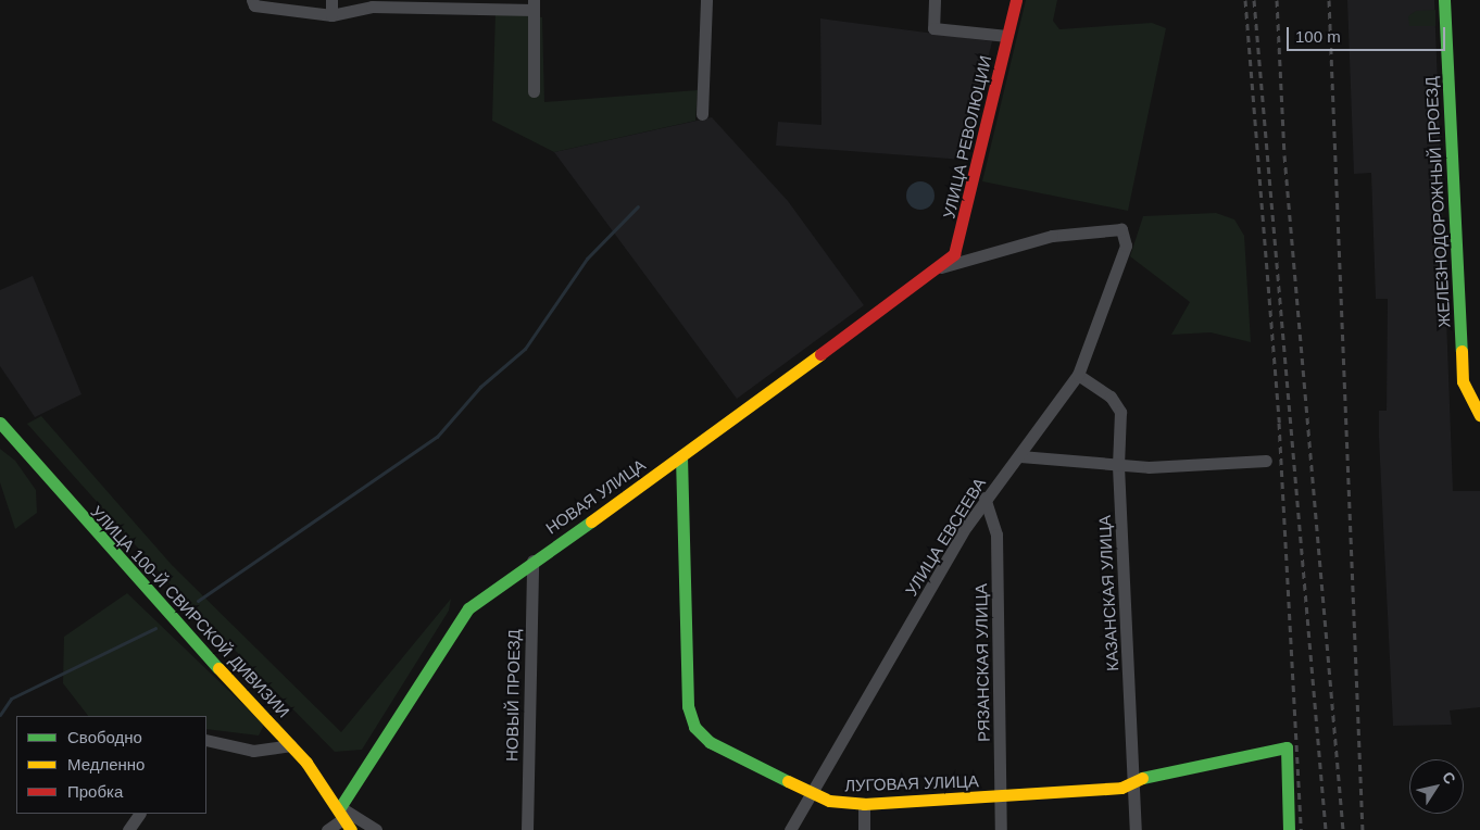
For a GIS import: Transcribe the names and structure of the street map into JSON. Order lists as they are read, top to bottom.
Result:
{
  "streets": {
    "street": [
      "УЛИЦА РЕВОЛЮЦИИ",
      "ЖЕЛЕЗНОДОРОЖНЫЙ ПРОЕЗД",
      "НОВАЯ УЛИЦА",
      "УЛИЦА ЕВСЕЕВА",
      "КАЗАНСКАЯ УЛИЦА",
      "УЛИЦА 100-Й СВИРСКОЙ ДИВИЗИИ",
      "РЯЗАНСКАЯ УЛИЦА",
      "НОВЫЙ ПРОЕЗД",
      "ЛУГОВАЯ УЛИЦА"
    ]
  },
  "crossings": [
    ["УЛИЦА РЕВОЛЮЦИИ", "НОВАЯ УЛИЦА"],
    ["УЛИЦА РЕВОЛЮЦИИ", "УЛИЦА ЕВСЕЕВА"],
    ["НОВАЯ УЛИЦА", "УЛИЦА ЕВСЕЕВА"],
    ["НОВАЯ УЛИЦА", "УЛИЦА 100-Й СВИРСКОЙ ДИВИЗИИ"],
    ["НОВАЯ УЛИЦА", "НОВЫЙ ПРОЕЗД"],
    ["НОВАЯ УЛИЦА", "ЛУГОВАЯ УЛИЦА"],
    ["УЛИЦА ЕВСЕЕВА", "КАЗАНСКАЯ УЛИЦА"],
    ["УЛИЦА ЕВСЕЕВА", "РЯЗАНСКАЯ УЛИЦА"],
    ["УЛИЦА ЕВСЕЕВА", "ЛУГОВАЯ УЛИЦА"],
    ["КАЗАНСКАЯ УЛИЦА", "ЛУГОВАЯ УЛИЦА"],
    ["РЯЗАНСКАЯ УЛИЦА", "ЛУГОВАЯ УЛИЦА"]
  ],
  "legend": ["Свободно", "Медленно", "Пробка"],
  "scale_bar": "100 m",
  "north": "top right"
}
